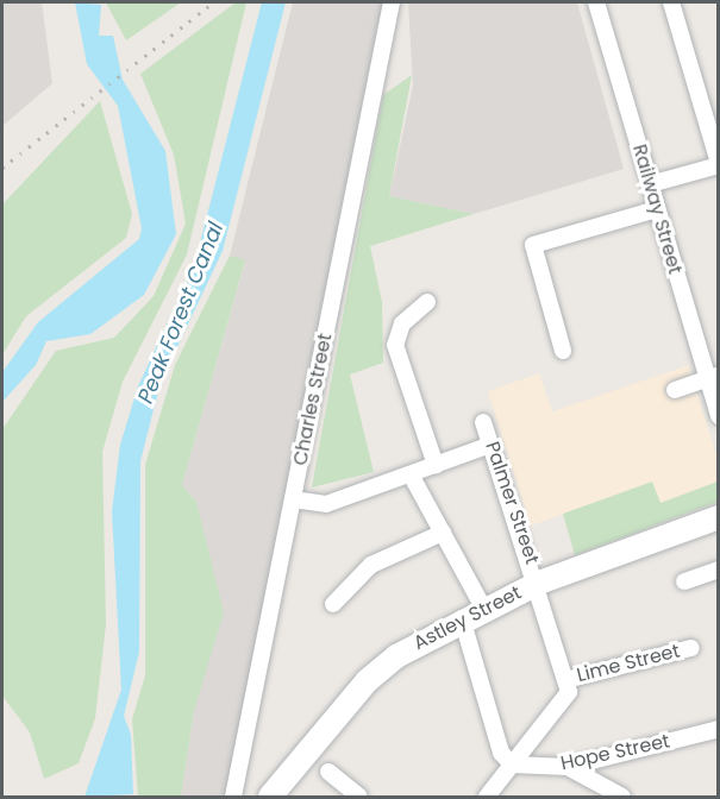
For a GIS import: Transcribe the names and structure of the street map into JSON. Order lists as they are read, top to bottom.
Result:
{
  "streets": {
    "main road": ["Astley Street"],
    "street": [
      "Railway Street",
      "Charles Street",
      "Palmer Street",
      "Lime Street",
      "Hope Street"
    ]
  },
  "crossings": [
    ["Palmer Street", "Astley Street"],
    ["Palmer Street", "Lime Street"]
  ],
  "water": ["Peak Forest Canal"]
}
